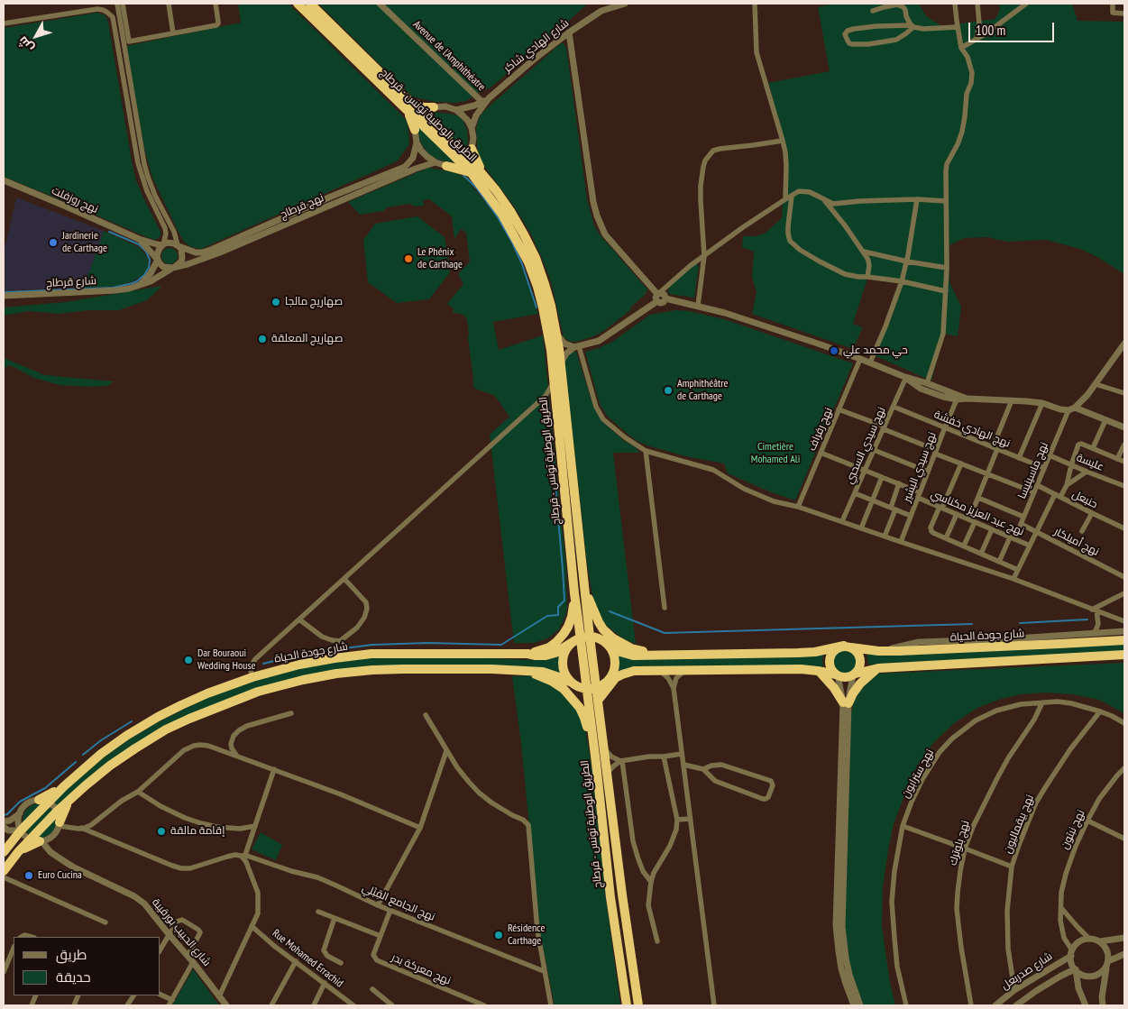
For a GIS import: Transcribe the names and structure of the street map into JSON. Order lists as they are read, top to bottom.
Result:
{
  "streets": {
    "highway": ["الطريق الوطنية تونس - قرطاج", "شارع جودة الحياة"],
    "street": [
      "شارع الهادي شاكر",
      "Avenue de l'Amphithéatre",
      "نهج روزفلت",
      "نهج قرطاج",
      "شارع قرطاج",
      "نهج رفراف",
      "نهج الهادي خفشة",
      "نهج سيدي السحبي",
      "عليسة",
      "نهج سيدي البشير",
      "نهج ماسينيسا",
      "حنبعل",
      "نهج عبد العزيز مكناسي",
      "نهج أميلكار",
      "نهج سترابون",
      "نهج بيقماليون",
      "نهج نبتون",
      "نهج بلوترك",
      "نهج الجامع القِبْلي",
      "شارع الحبيب بورقيبة",
      "Rue Mohamed Errachid",
      "نهج معركة بدر",
      "شارع صدربعل"
    ]
  },
  "crossings": [
    ["شارع الهادي شاكر", "Avenue de l'Amphithéatre"],
    ["الطريق الوطنية تونس - قرطاج", "شارع جودة الحياة"],
    ["نهج روزفلت", "نهج قرطاج"],
    ["نهج روزفلت", "شارع قرطاج"],
    ["نهج قرطاج", "شارع قرطاج"],
    ["نهج رفراف", "نهج عبد العزيز مكناسي"],
    ["نهج الهادي خفشة", "نهج سيدي السحبي"],
    ["نهج الهادي خفشة", "نهج سيدي البشير"],
    ["نهج الهادي خفشة", "نهج ماسينيسا"],
    ["نهج سيدي السحبي", "نهج عبد العزيز مكناسي"],
    ["عليسة", "نهج ماسينيسا"],
    ["نهج سيدي البشير", "نهج عبد العزيز مكناسي"],
    ["نهج ماسينيسا", "حنبعل"],
    ["نهج ماسينيسا", "نهج عبد العزيز مكناسي"],
    ["نهج ماسينيسا", "نهج أميلكار"],
    ["نهج سترابون", "نهج بيقماليون"],
    ["نهج سترابون", "نهج بلوترك"],
    ["نهج بيقماليون", "شارع صدربعل"],
    ["نهج نبتون", "شارع صدربعل"],
    ["نهج الجامع القِبْلي", "نهج معركة بدر"]
  ],
  "parks": ["Cimetière Mohamed Ali"],
  "places": [
    "Jardinerie de Carthage",
    "Le Phénix de Carthage",
    "صهاريج مالجا",
    "صهاريج المعلقة",
    "حي محمد علي",
    "Amphithéâtre de Carthage",
    "Dar Bouraoui Wedding House",
    "إقامة مالقة",
    "Euro Cucina",
    "Résidence Carthage"
  ],
  "legend": ["طريق", "حديقة"],
  "scale_bar": "100 m",
  "north": "bottom left"
}
